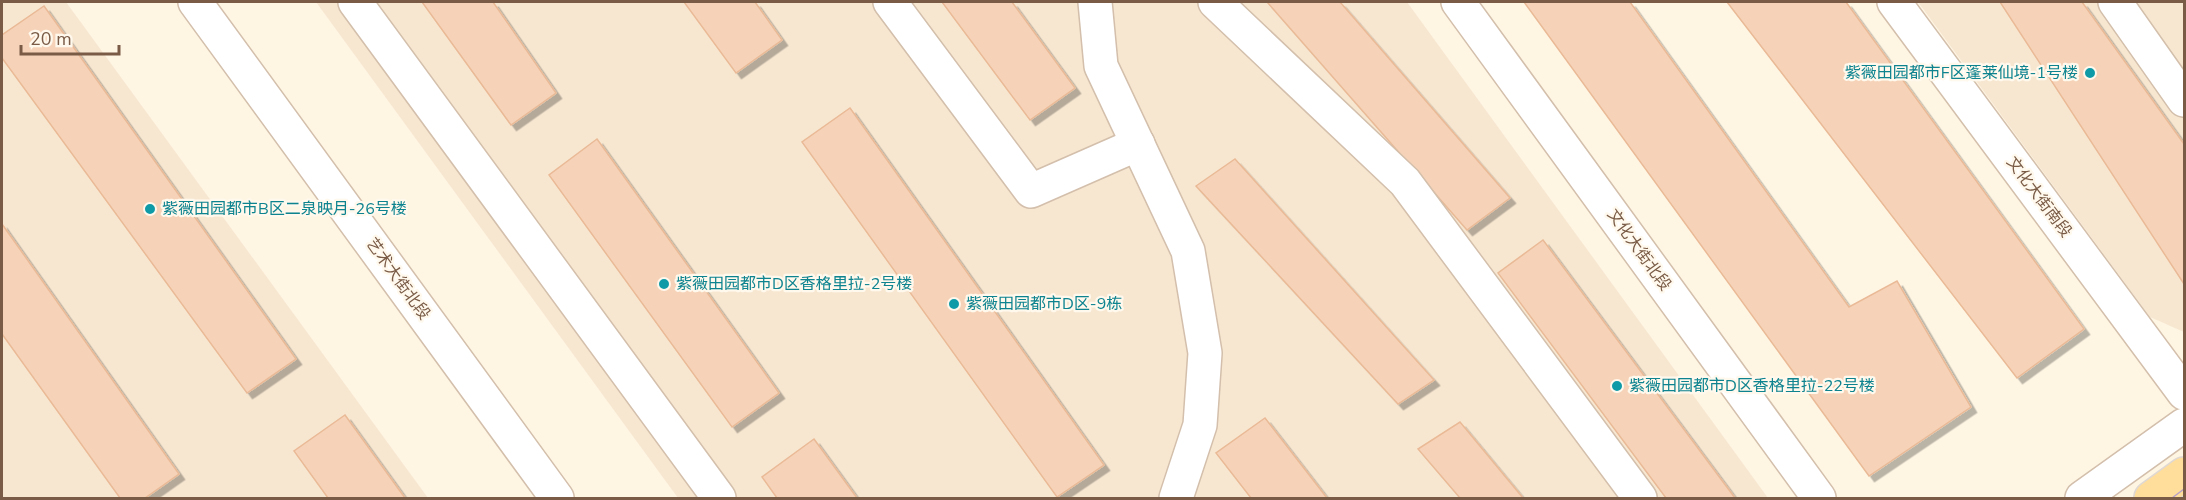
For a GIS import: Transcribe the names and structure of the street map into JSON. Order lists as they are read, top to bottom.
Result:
{
  "streets": {
    "street": ["文化大街南段", "文化大街北段", "艺术大街北段"]
  },
  "places": [
    "紫薇田园都市F区蓬莱仙境-1号楼",
    "紫薇田园都市B区二泉映月-26号楼",
    "紫薇田园都市D区香格里拉-2号楼",
    "紫薇田园都市D区-9栋",
    "紫薇田园都市D区香格里拉-22号楼"
  ],
  "scale_bar": "20 m"
}
